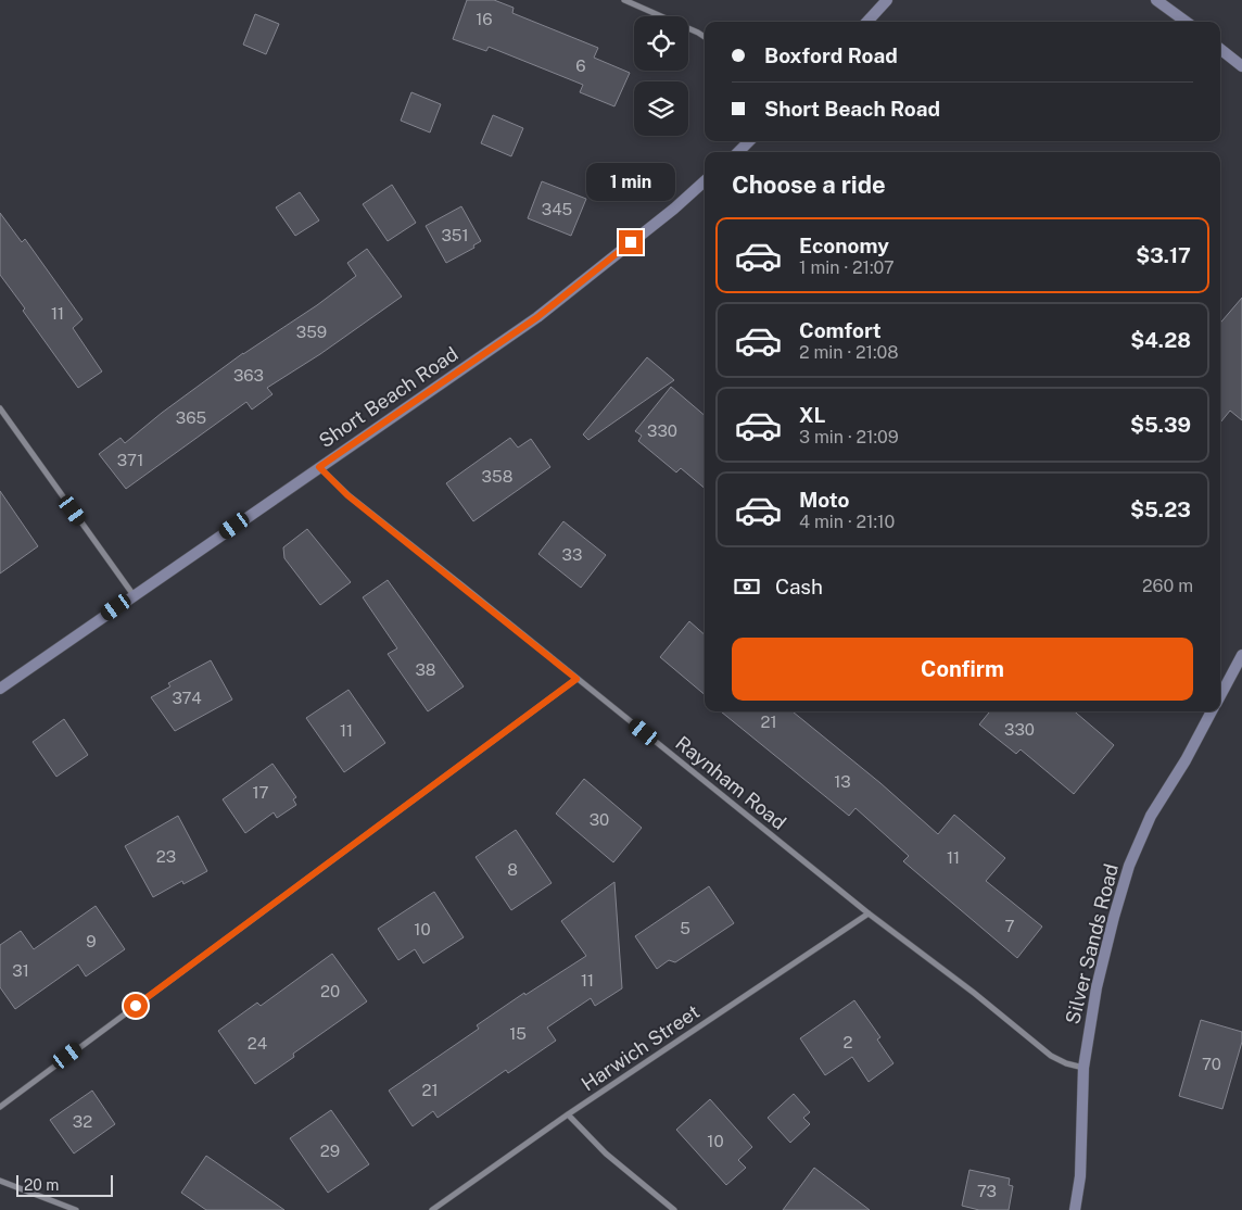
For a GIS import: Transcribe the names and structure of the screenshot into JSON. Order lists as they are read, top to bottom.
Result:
{
  "streets": {
    "main road": ["Short Beach Road", "Silver Sands Road"],
    "street": ["Raynham Road", "Harwich Street"]
  },
  "crossings": [
    ["Short Beach Road", "Raynham Road"],
    ["Raynham Road", "Silver Sands Road"],
    ["Raynham Road", "Harwich Street"]
  ],
  "house_numbers": [
    "16",
    "6",
    "345",
    "351",
    "11",
    "359",
    "363",
    "365",
    "330",
    "371",
    "358",
    "33",
    "38",
    "374",
    "21",
    "330",
    "11",
    "13",
    "17",
    "30",
    "23",
    "11",
    "8",
    "7",
    "5",
    "10",
    "9",
    "31",
    "11",
    "20",
    "15",
    "2",
    "24",
    "70",
    "21",
    "32",
    "10",
    "29",
    "73"
  ],
  "scale_bar": "20 m",
  "page": {
    "banner": ["Boxford Road", "Short Beach Road"],
    "heading": "Choose a ride",
    "bubble": "1 min",
    "list": [
      {
        "name": "Economy",
        "note": "1 min · 21:07",
        "value": "$3.17"
      },
      {
        "name": "Comfort",
        "note": "2 min · 21:08",
        "value": "$4.28"
      },
      {
        "name": "XL",
        "note": "3 min · 21:09",
        "value": "$5.39"
      },
      {
        "name": "Moto",
        "note": "4 min · 21:10",
        "value": "$5.23"
      }
    ],
    "pay": ["Cash", "260 m"],
    "buttons": "Confirm",
    "scale": "20 m"
  }
}
